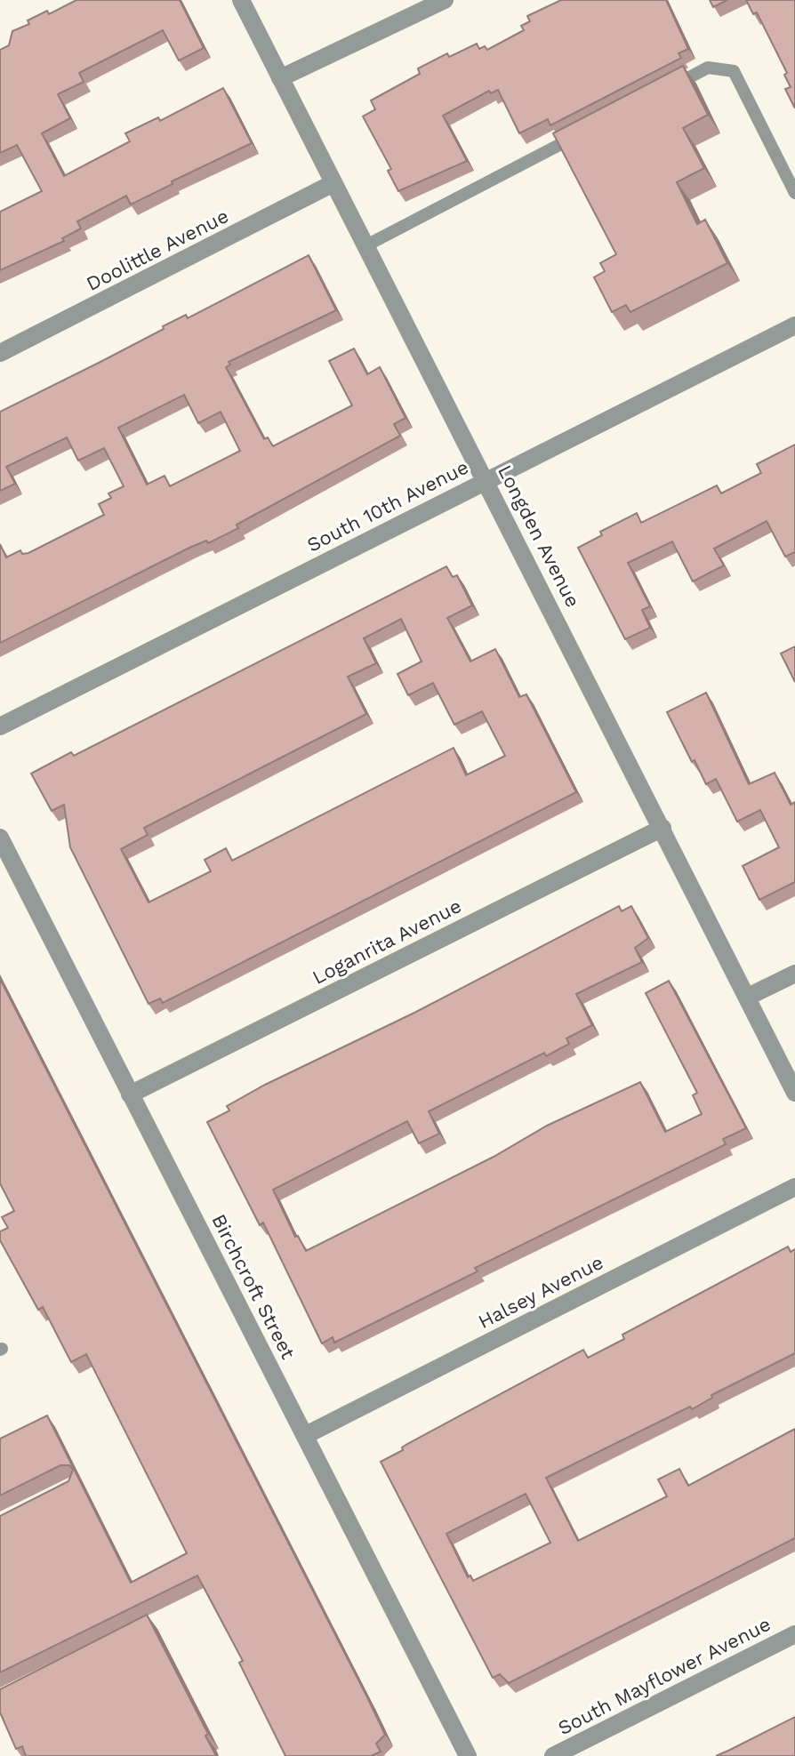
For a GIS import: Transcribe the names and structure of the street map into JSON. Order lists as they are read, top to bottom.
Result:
{
  "streets": {
    "street": [
      "Doolittle Avenue",
      "South 10th Avenue",
      "Longden Avenue",
      "Loganrita Avenue",
      "Birchcroft Street",
      "Halsey Avenue",
      "South Mayflower Avenue"
    ]
  },
  "crossings": [
    ["Doolittle Avenue", "Longden Avenue"],
    ["South 10th Avenue", "Longden Avenue"],
    ["Longden Avenue", "Loganrita Avenue"],
    ["Loganrita Avenue", "Birchcroft Street"],
    ["Birchcroft Street", "Halsey Avenue"]
  ]
}
